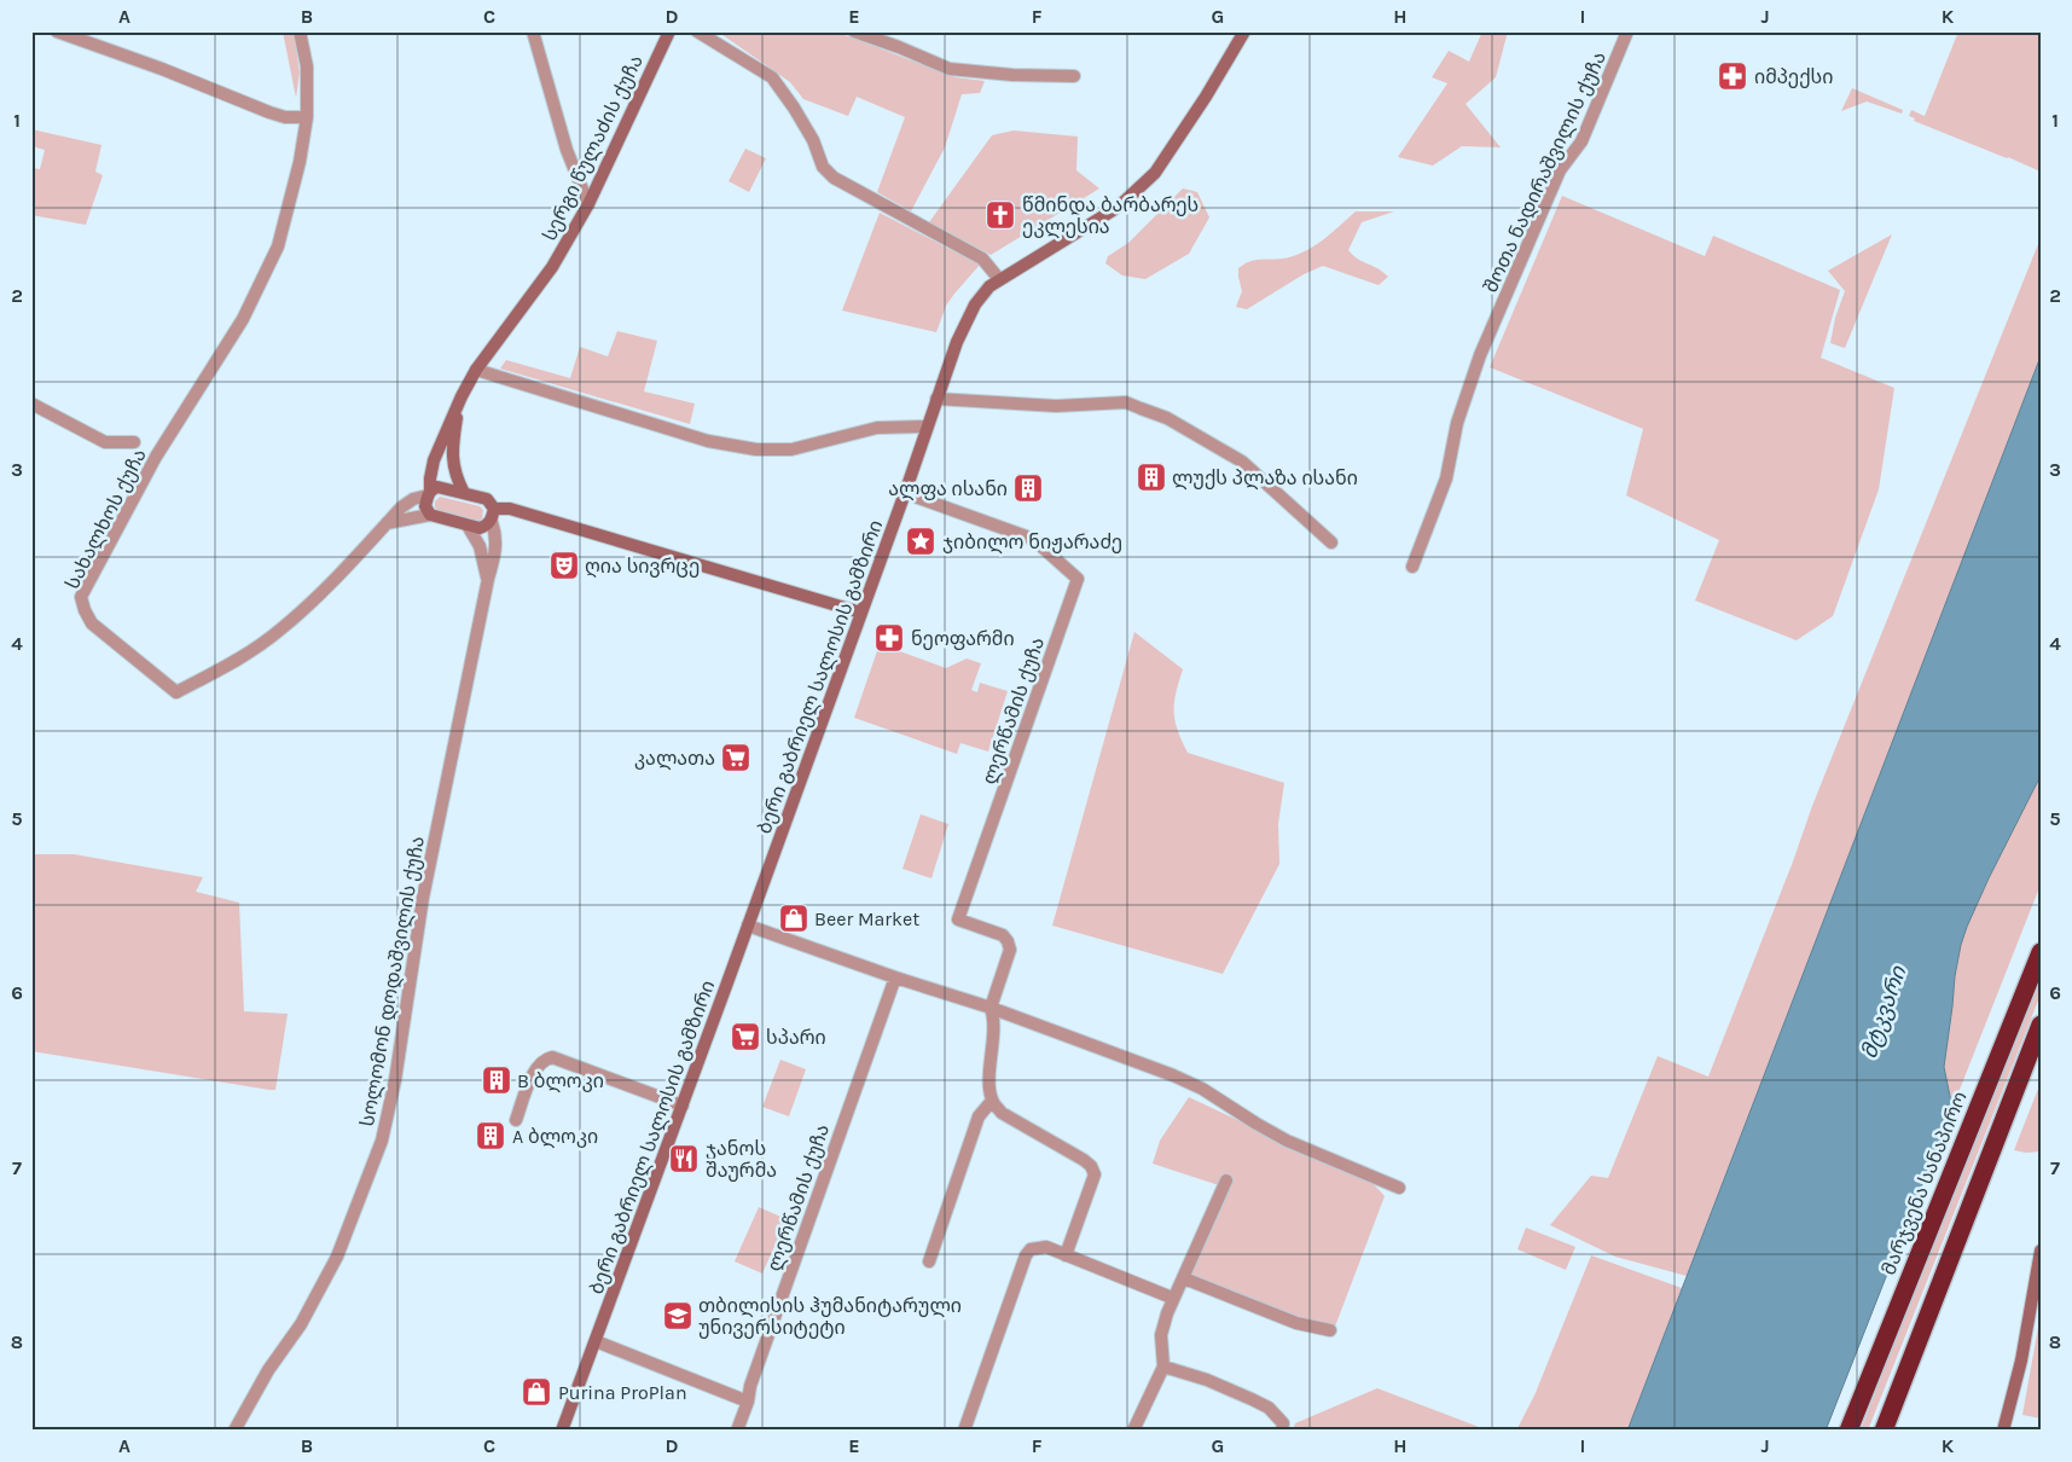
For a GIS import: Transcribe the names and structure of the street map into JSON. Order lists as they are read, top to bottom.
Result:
{
  "streets": {
    "highway": ["მარჯვენა სანაპირო"],
    "main road": ["სერგი წულაძის ქუჩა", "ბერი გაბრიელ სალოსის გამზირი"],
    "street": [
      "შოთა ნადირაშვილის ქუჩა",
      "სახალხოს ქუჩა",
      "ლერწამის ქუჩა",
      "სოლომონ დოდაშვილის ქუჩა"
    ]
  },
  "crossings": [
    ["სერგი წულაძის ქუჩა", "სახალხოს ქუჩა"],
    ["ბერი გაბრიელ სალოსის გამზირი", "ლერწამის ქუჩა"]
  ],
  "water": ["მტკვარი"],
  "places": {
    "pharmacy": ["იმპექსი", "ნეოფარმი"],
    "church": ["წმინდა ბარბარეს ეკლესია"],
    "building": [
      "ლუქს პლაზა ისანი",
      "ალფა ისანი",
      "B ბლოკი",
      "A ბლოკი"
    ],
    "place": ["ჯიბილო ნიჟარაძე"],
    "theatre": ["ღია სივრცე"],
    "supermarket": ["კალათა", "სპარი"],
    "shop": ["Beer Market", "Purina ProPlan"],
    "restaurant": ["ჯანოს შაურმა"],
    "school or university": ["თბილისის ჰუმანიტარული უნივერსიტეტი"]
  },
  "grid": {
    "columns": [
      "A",
      "B",
      "C",
      "D",
      "E",
      "F",
      "G",
      "H",
      "I",
      "J",
      "K"
    ],
    "rows": [
      "1",
      "2",
      "3",
      "4",
      "5",
      "6",
      "7",
      "8"
    ]
  }
}
